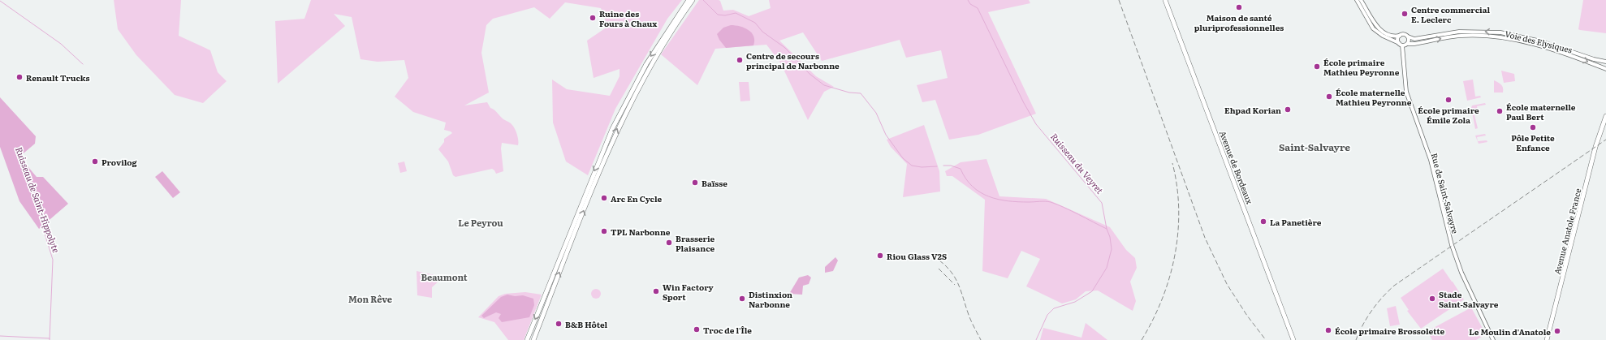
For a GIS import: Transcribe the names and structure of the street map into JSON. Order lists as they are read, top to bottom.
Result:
{
  "streets": {
    "main road": ["Avenue de Bordeaux", "Avenue Anatole France"],
    "street": ["Voie des Elysiques", "Rue de Saint-Salvayre"]
  },
  "crossings": [
    ["Voie des Elysiques", "Rue de Saint-Salvayre"]
  ],
  "districts": [
    "Saint-Salvayre",
    "Le Peyrou",
    "Beaumont",
    "Mon Rêve"
  ],
  "water": ["Ruisseau du Veyret", "Ruisseau de Saint-Hippolyte"],
  "places": [
    "Maison de santé pluriprofessionnelles",
    "Centre commercial E. Leclerc",
    "Ruine des Fours à Chaux",
    "Centre de secours principal de Narbonne",
    "École primaire Mathieu Peyronne",
    "Renault Trucks",
    "École maternelle Mathieu Peyronne",
    "École primaire Émile Zola",
    "Ehpad Korian",
    "École maternelle Paul Bert",
    "Pôle Petite Enfance",
    "Provilog",
    "Baïsse",
    "Arc En Cycle",
    "La Panetière",
    "TPL Narbonne",
    "Brasserie Plaisance",
    "Riou Glass V2S",
    "Win Factory Sport",
    "Distinxion Narbonne",
    "Stade Saint-Salvayre",
    "B&B Hôtel",
    "Troc de l'Île",
    "École primaire Brossolette",
    "Le Moulin d'Anatole"
  ]
}
